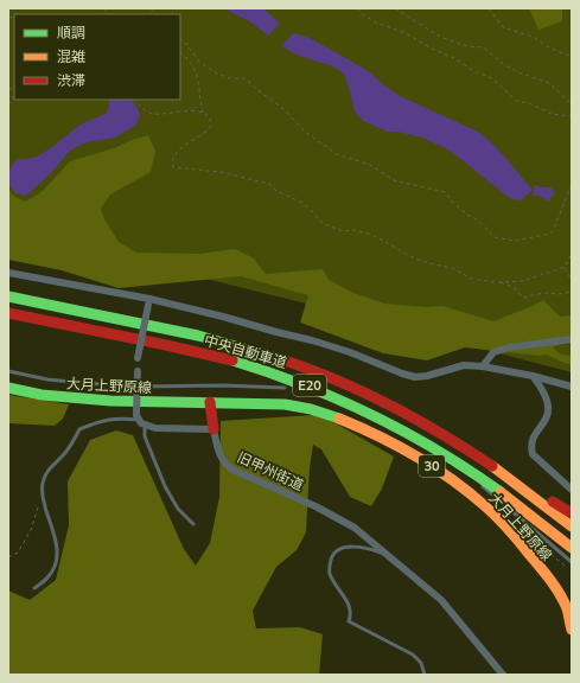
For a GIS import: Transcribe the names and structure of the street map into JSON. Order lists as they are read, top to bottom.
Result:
{
  "streets": {
    "main road": [
      "中央自動車道",
      "大月上野原線",
      "E20",
      "30"
    ],
    "street": ["旧甲州街道"]
  },
  "legend": ["順調", "混雑", "渋滞"]
}
